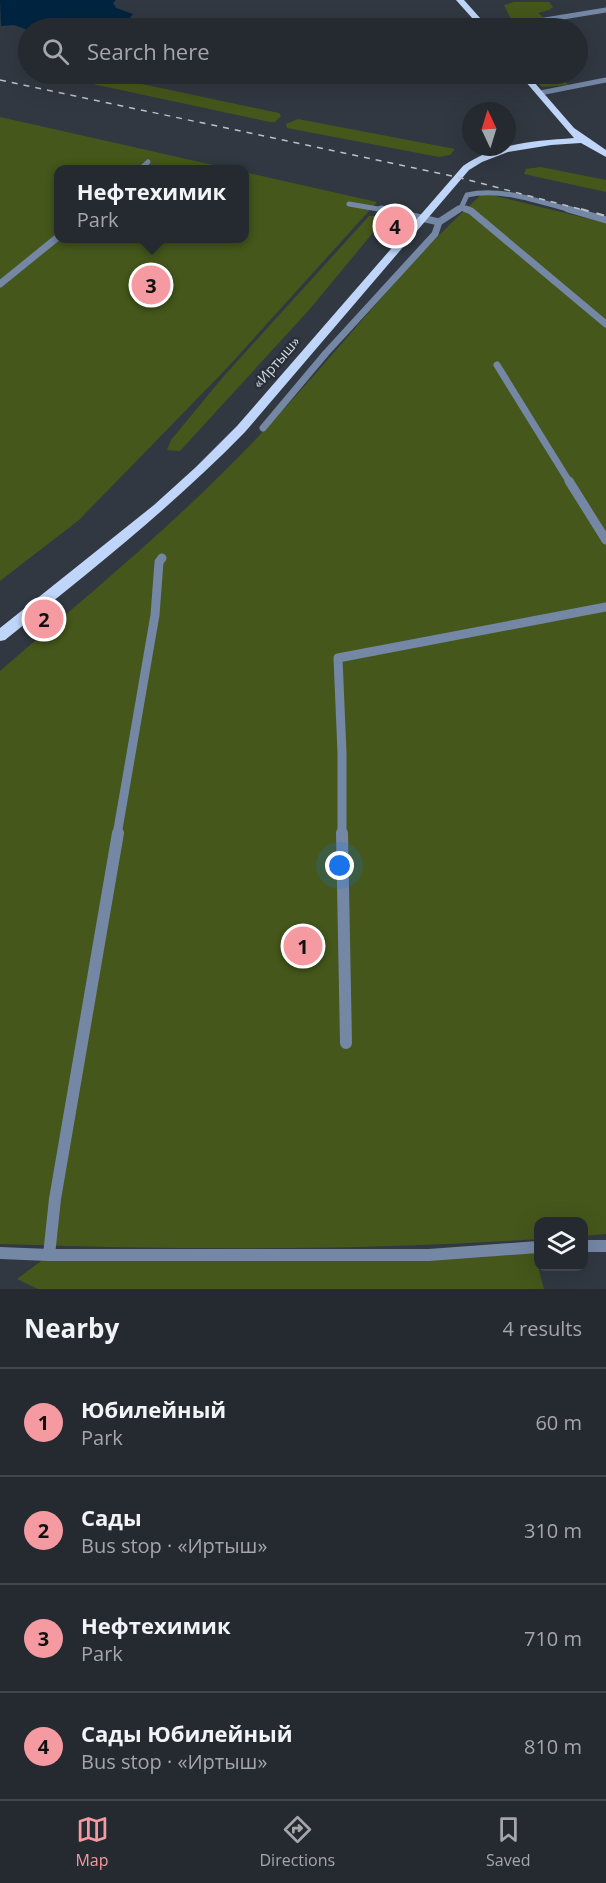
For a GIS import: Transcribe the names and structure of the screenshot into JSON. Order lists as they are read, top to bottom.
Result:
{
  "streets": {
    "main road": ["«Иртыш»"]
  },
  "north": "top",
  "page": {
    "search": "Search here",
    "popup": ["Нефтехимик", "Park"],
    "pins": [
      "4",
      "3",
      "2",
      "1"
    ],
    "heading": ["Nearby", "4 results"],
    "list": [
      {
        "mark": "1",
        "name": "Юбилейный",
        "note": "Park",
        "value": "60 m"
      },
      {
        "mark": "2",
        "name": "Сады",
        "note": "Bus stop · «Иртыш»",
        "value": "310 m"
      },
      {
        "mark": "3",
        "name": "Нефтехимик",
        "note": "Park",
        "value": "710 m"
      },
      {
        "mark": "4",
        "name": "Сады Юбилейный",
        "note": "Bus stop · «Иртыш»",
        "value": "810 m"
      }
    ],
    "nav": ["Map", "Directions", "Saved"]
  }
}
